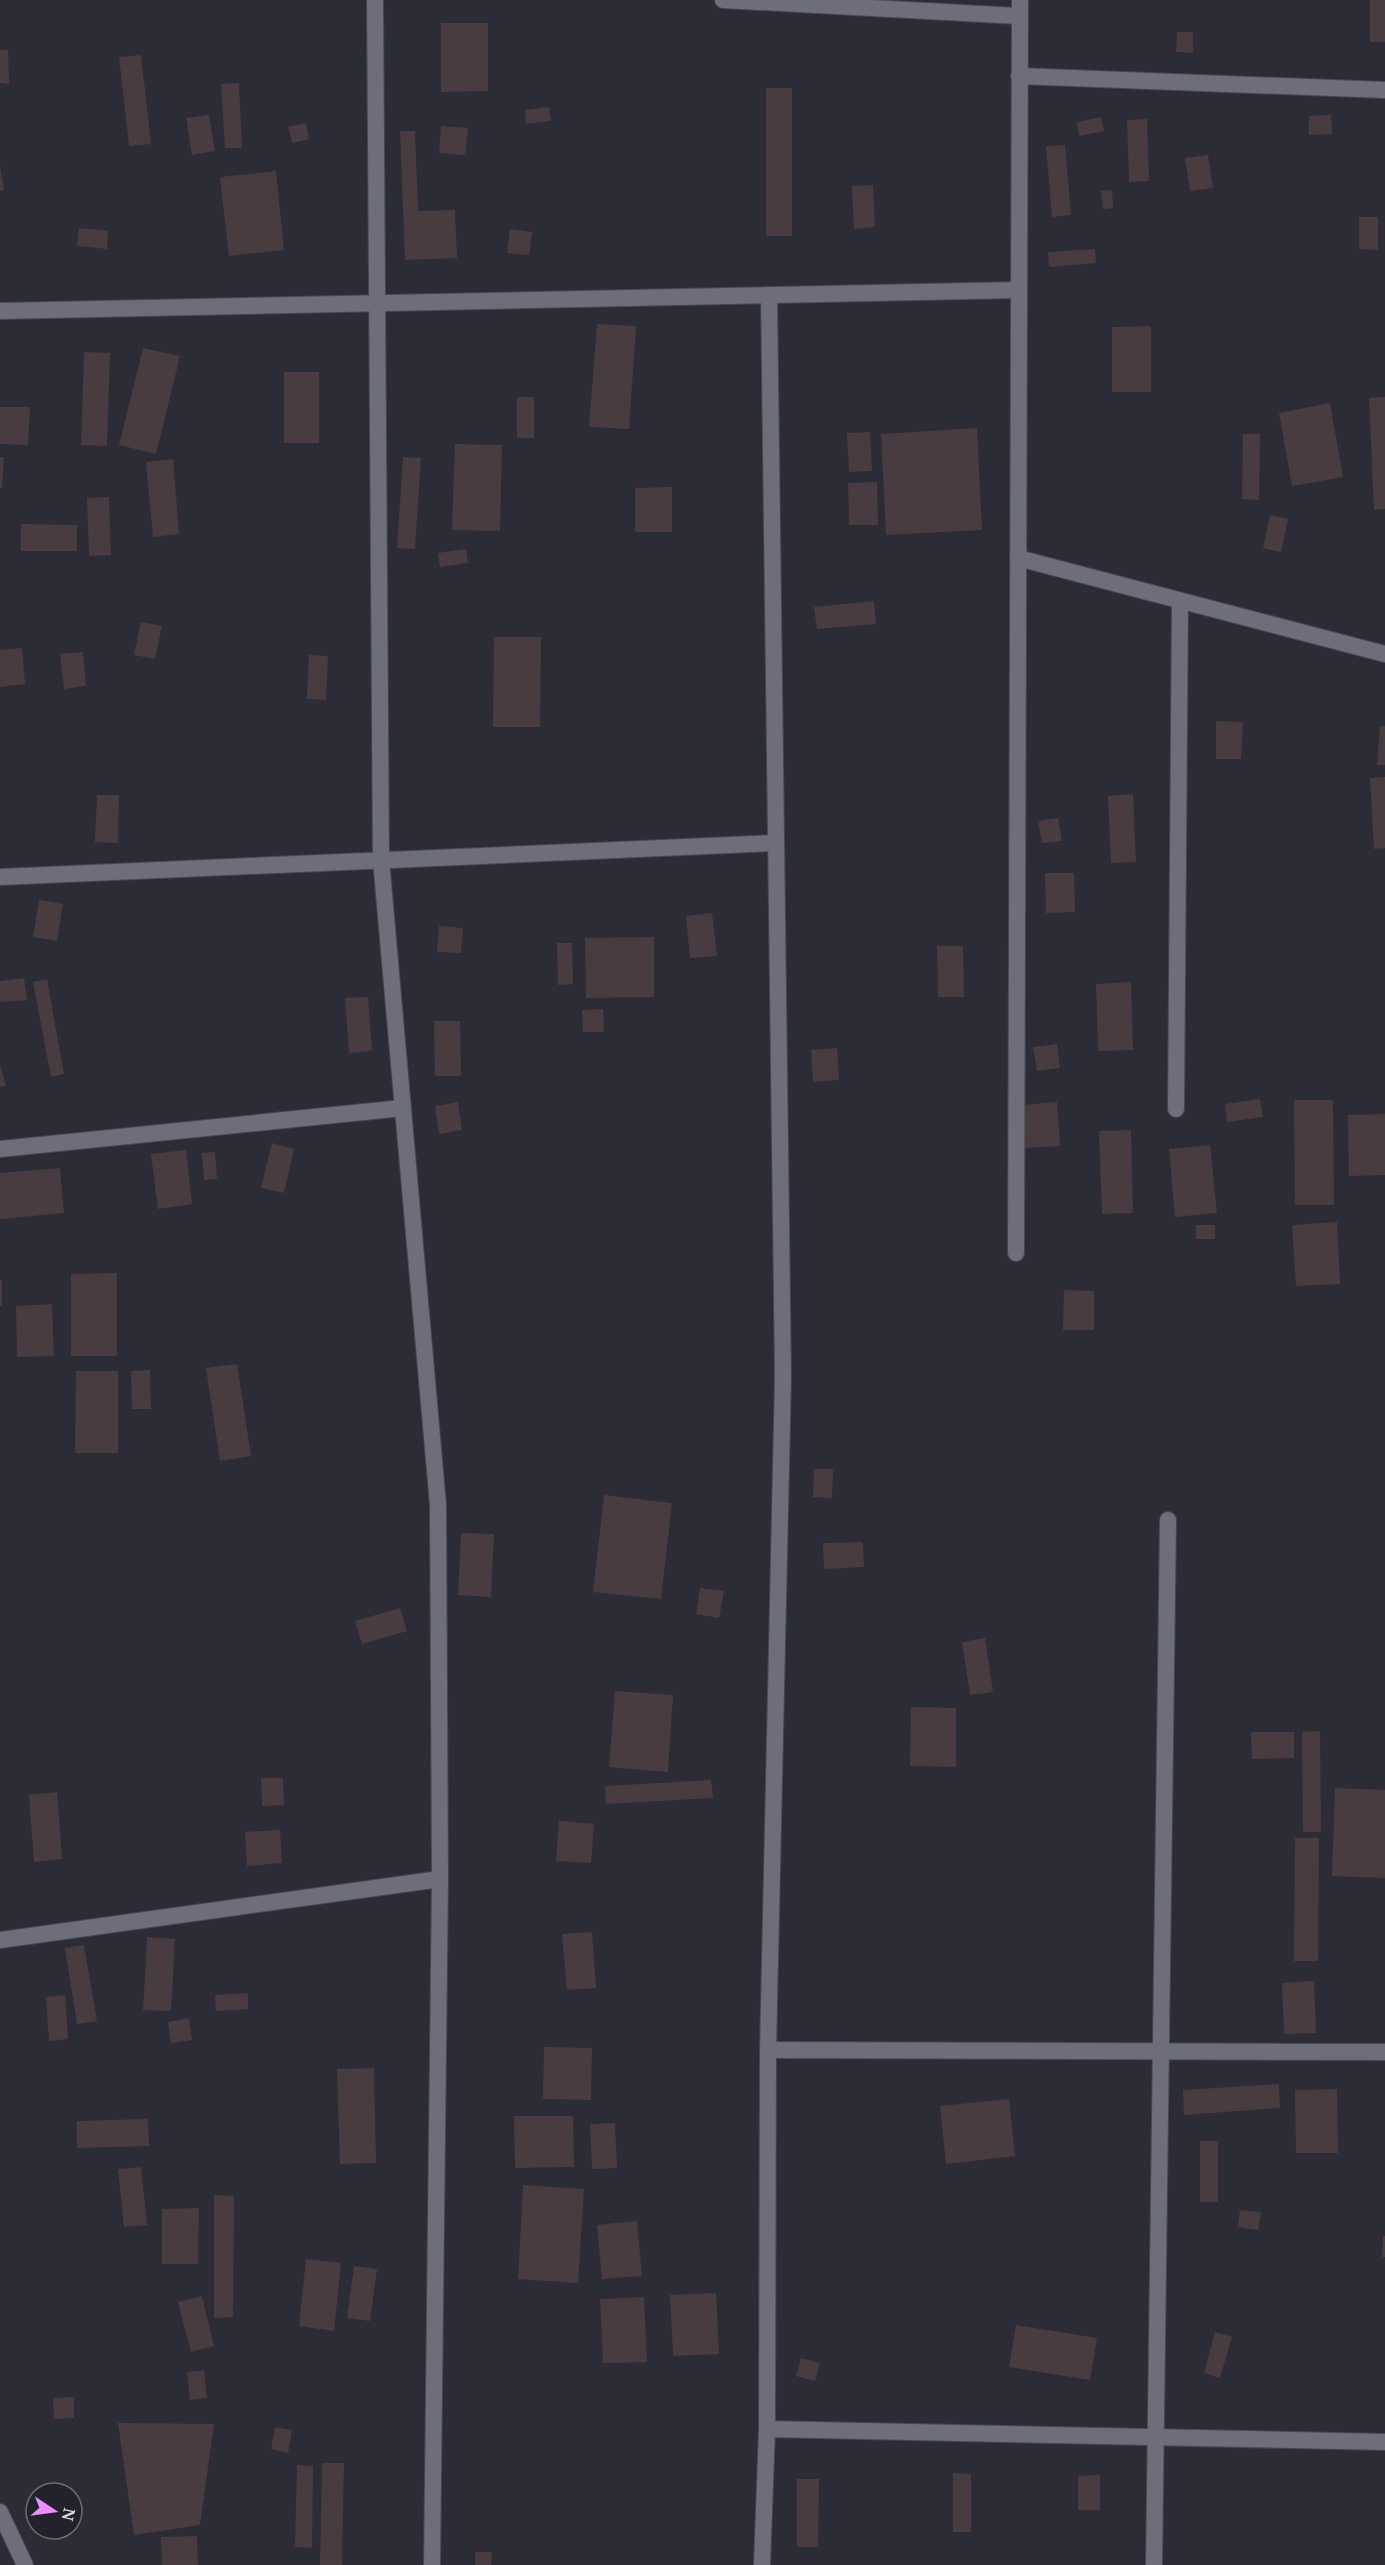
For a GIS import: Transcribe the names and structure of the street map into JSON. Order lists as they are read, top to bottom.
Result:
{
  "north": "right"
}
